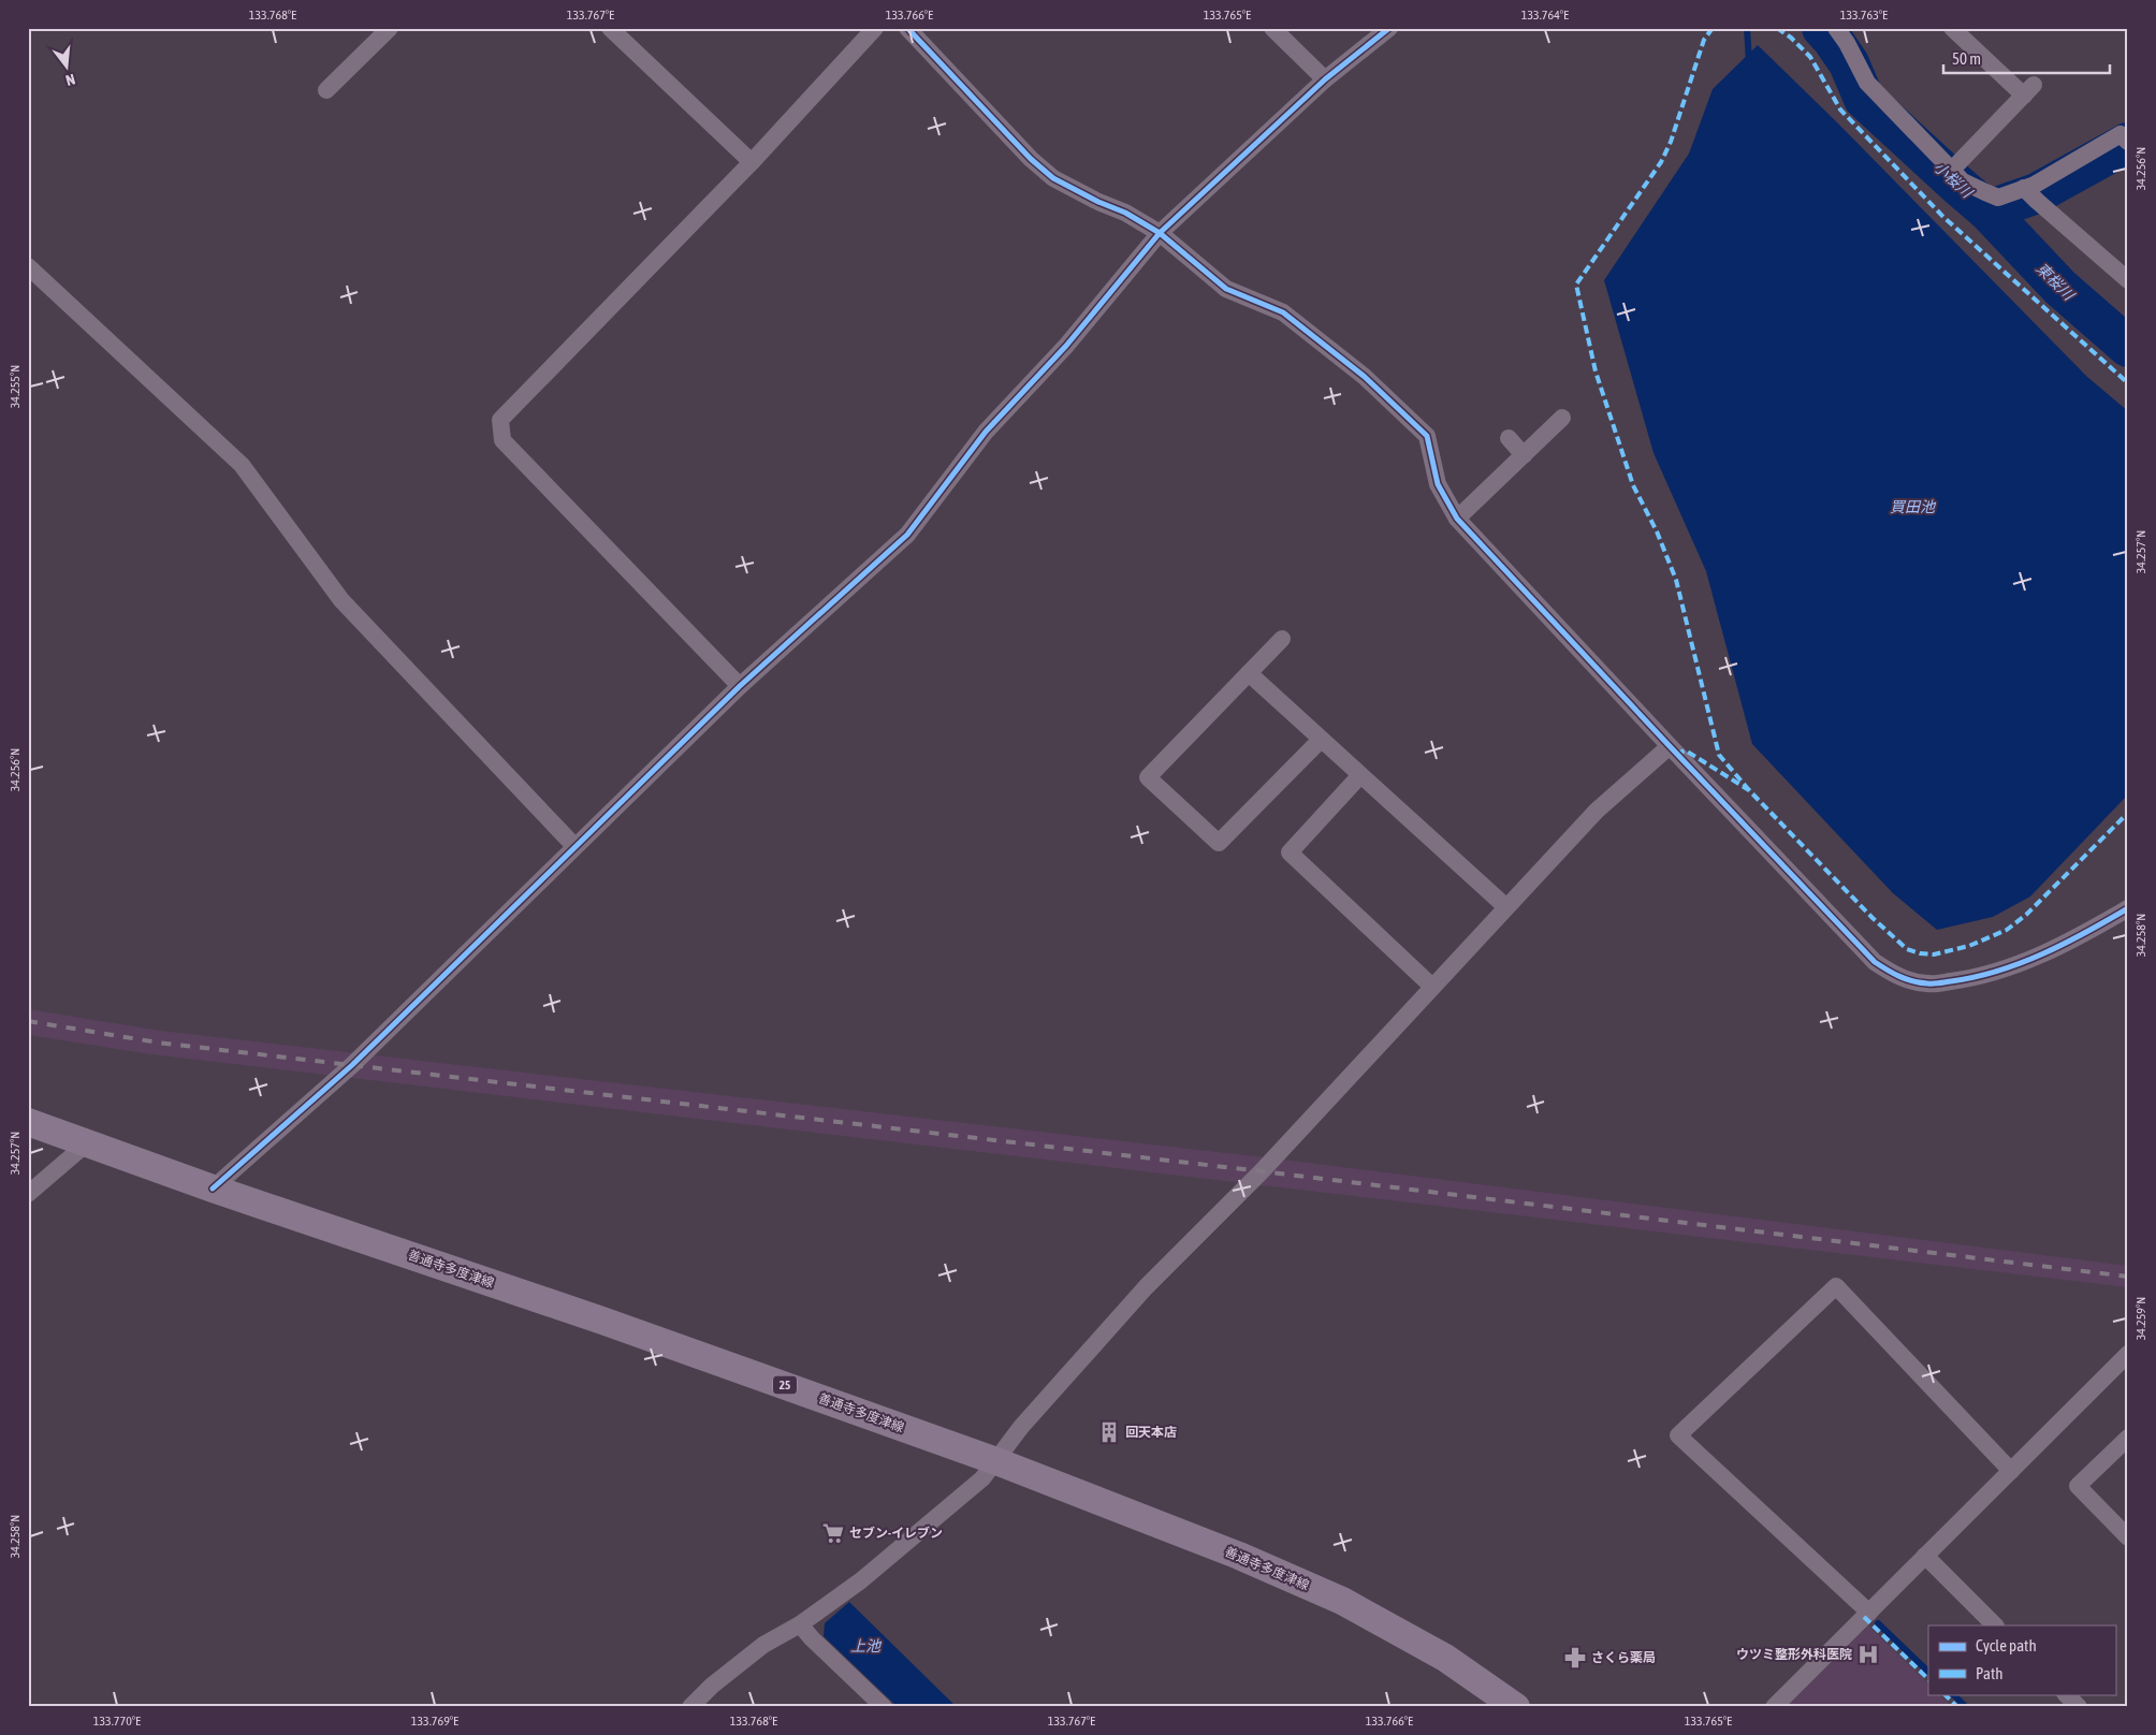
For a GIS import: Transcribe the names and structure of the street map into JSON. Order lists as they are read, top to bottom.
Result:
{
  "streets": {
    "main road": ["善通寺多度津線", "25"]
  },
  "water": [
    "小桜川",
    "東桜川",
    "買田池",
    "上池"
  ],
  "places": {
    "building": ["回天本店"],
    "supermarket": ["セブン-イレブン"],
    "hospital": ["ウツミ整形外科医院"],
    "pharmacy": ["さくら薬局"]
  },
  "legend": ["Cycle path", "Path"],
  "scale_bar": "50 m",
  "north": "bottom",
  "coordinates": [
    "133.768°E",
    "133.767°E",
    "133.766°E",
    "133.765°E",
    "133.764°E",
    "133.763°E",
    "34.256°N",
    "34.255°N",
    "34.257°N",
    "34.258°N",
    "34.259°N",
    "133.770°E",
    "133.769°E"
  ]
}
